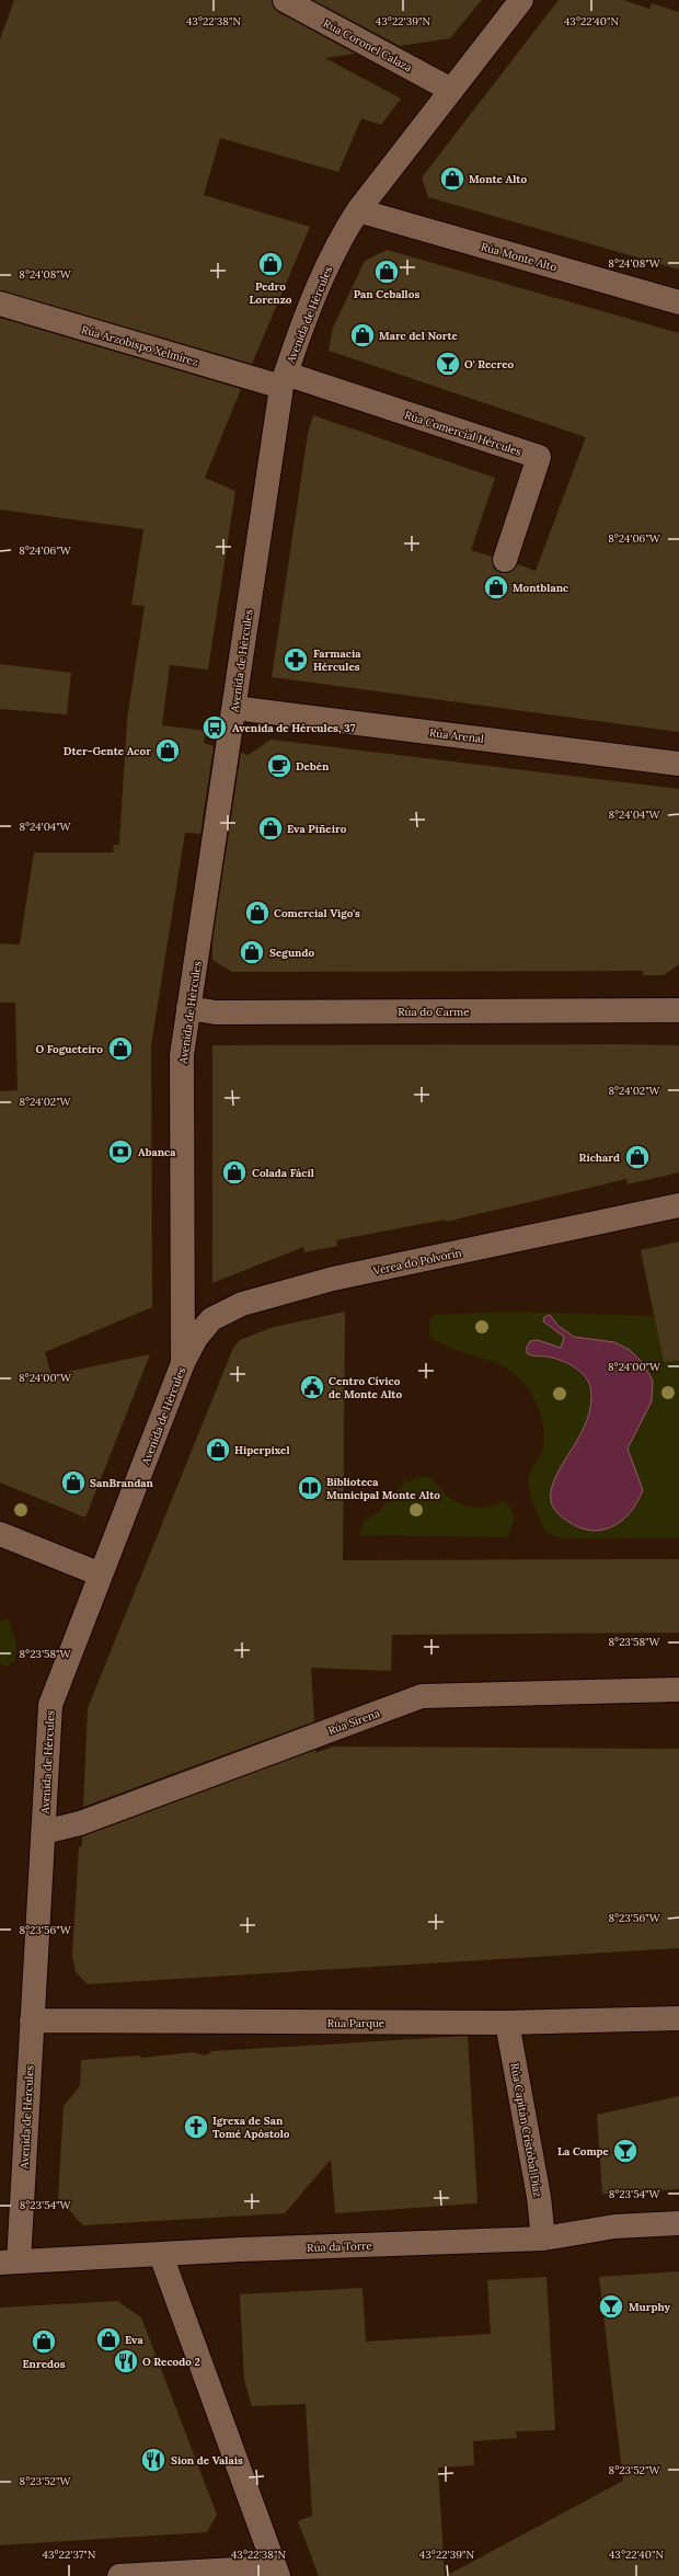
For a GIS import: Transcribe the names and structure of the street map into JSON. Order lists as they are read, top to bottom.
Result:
{
  "streets": {
    "street": [
      "Rúa Coronel Calaza",
      "Rúa Monte Alto",
      "Avenida de Hércules",
      "Rúa Arzobispo Xelmírez",
      "Rúa Comercial Hércules",
      "Rúa Arenal",
      "Rúa do Carme",
      "Verea do Polvorín",
      "Rúa Sirena",
      "Rúa Parque",
      "Rúa Capitán Cristóbal Díaz",
      "Rúa da Torre"
    ]
  },
  "crossings": [
    ["Rúa Coronel Calaza", "Avenida de Hércules"],
    ["Rúa Monte Alto", "Avenida de Hércules"],
    ["Avenida de Hércules", "Rúa Arzobispo Xelmírez"],
    ["Avenida de Hércules", "Rúa Comercial Hércules"],
    ["Avenida de Hércules", "Rúa Arenal"],
    ["Avenida de Hércules", "Rúa do Carme"],
    ["Avenida de Hércules", "Verea do Polvorín"],
    ["Avenida de Hércules", "Rúa Sirena"],
    ["Avenida de Hércules", "Rúa Parque"],
    ["Avenida de Hércules", "Rúa da Torre"],
    ["Rúa Arzobispo Xelmírez", "Rúa Comercial Hércules"],
    ["Rúa Parque", "Rúa Capitán Cristóbal Díaz"],
    ["Rúa Capitán Cristóbal Díaz", "Rúa da Torre"]
  ],
  "places": {
    "shop": [
      "Monte Alto",
      "Pedro Lorenzo",
      "Pan Ceballos",
      "Marc del Norte",
      "Montblanc",
      "Dter-Gente Acor",
      "Eva Piñeiro",
      "Comercial Vigo's",
      "Segundo",
      "O Fogueteiro",
      "Richard",
      "Colada Fácil",
      "Hiperpixel",
      "SanBrandan",
      "Eva",
      "Enredos"
    ],
    "bar": ["O' Recreo", "La Compe", "Murphy"],
    "pharmacy": ["Farmacia Hércules"],
    "bus stop": ["Avenida de Hércules, 37"],
    "cafe": ["Debén"],
    "bank": ["Abanca"],
    "public building": ["Centro Cívico de Monte Alto"],
    "library": ["Biblioteca Municipal Monte Alto"],
    "church": ["Igrexa de San Tomé Apóstolo"],
    "restaurant": ["O Recodo 2", "Sion de Valais"]
  },
  "coordinates": [
    "43°22'38\"N",
    "43°22'39\"N",
    "43°22'40\"N",
    "8°24'08\"W",
    "8°24'06\"W",
    "8°24'04\"W",
    "8°24'02\"W",
    "8°24'00\"W",
    "8°23'58\"W",
    "8°23'56\"W",
    "8°23'54\"W",
    "8°23'52\"W",
    "43°22'37\"N"
  ]
}
